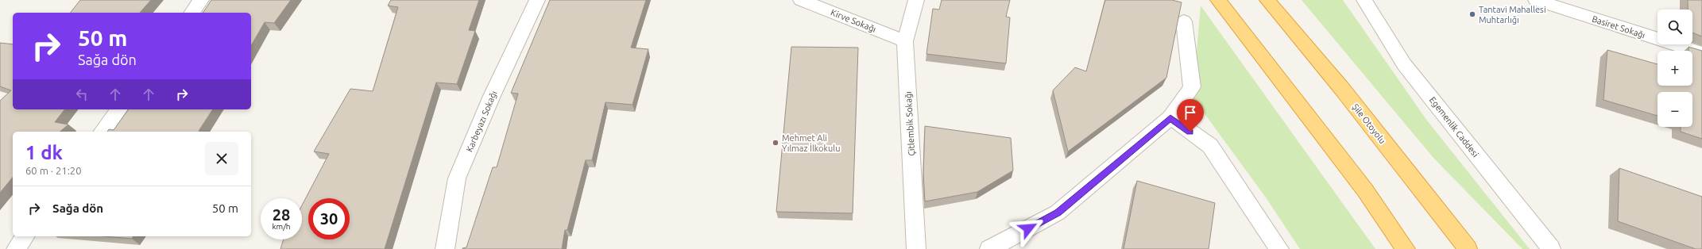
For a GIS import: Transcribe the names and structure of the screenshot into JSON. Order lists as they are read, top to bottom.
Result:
{
  "streets": {
    "highway": ["Şile Otoyolu"],
    "street": [
      "Kirve Sokağı",
      "Basiret Sokağı",
      "Karbeyazı Sokağı",
      "Çitlembik Sokağı",
      "Egemenlik Caddesi"
    ]
  },
  "crossings": [
    ["Kirve Sokağı", "Çitlembik Sokağı"]
  ],
  "places": ["Tantavi Mahallesi Muhtarlığı", "Mehmet Ali Yılmaz İlkokulu"],
  "page": {
    "map_buttons": ["+", "−"],
    "turn": ["50 m", "Sağa dön"],
    "heading": ["1 dk", "60 m · 21:20"],
    "list": [
      {
        "name": "Sağa dön",
        "value": "50 m"
      }
    ],
    "speed": "28 km/h",
    "limit": "30"
  }
}
